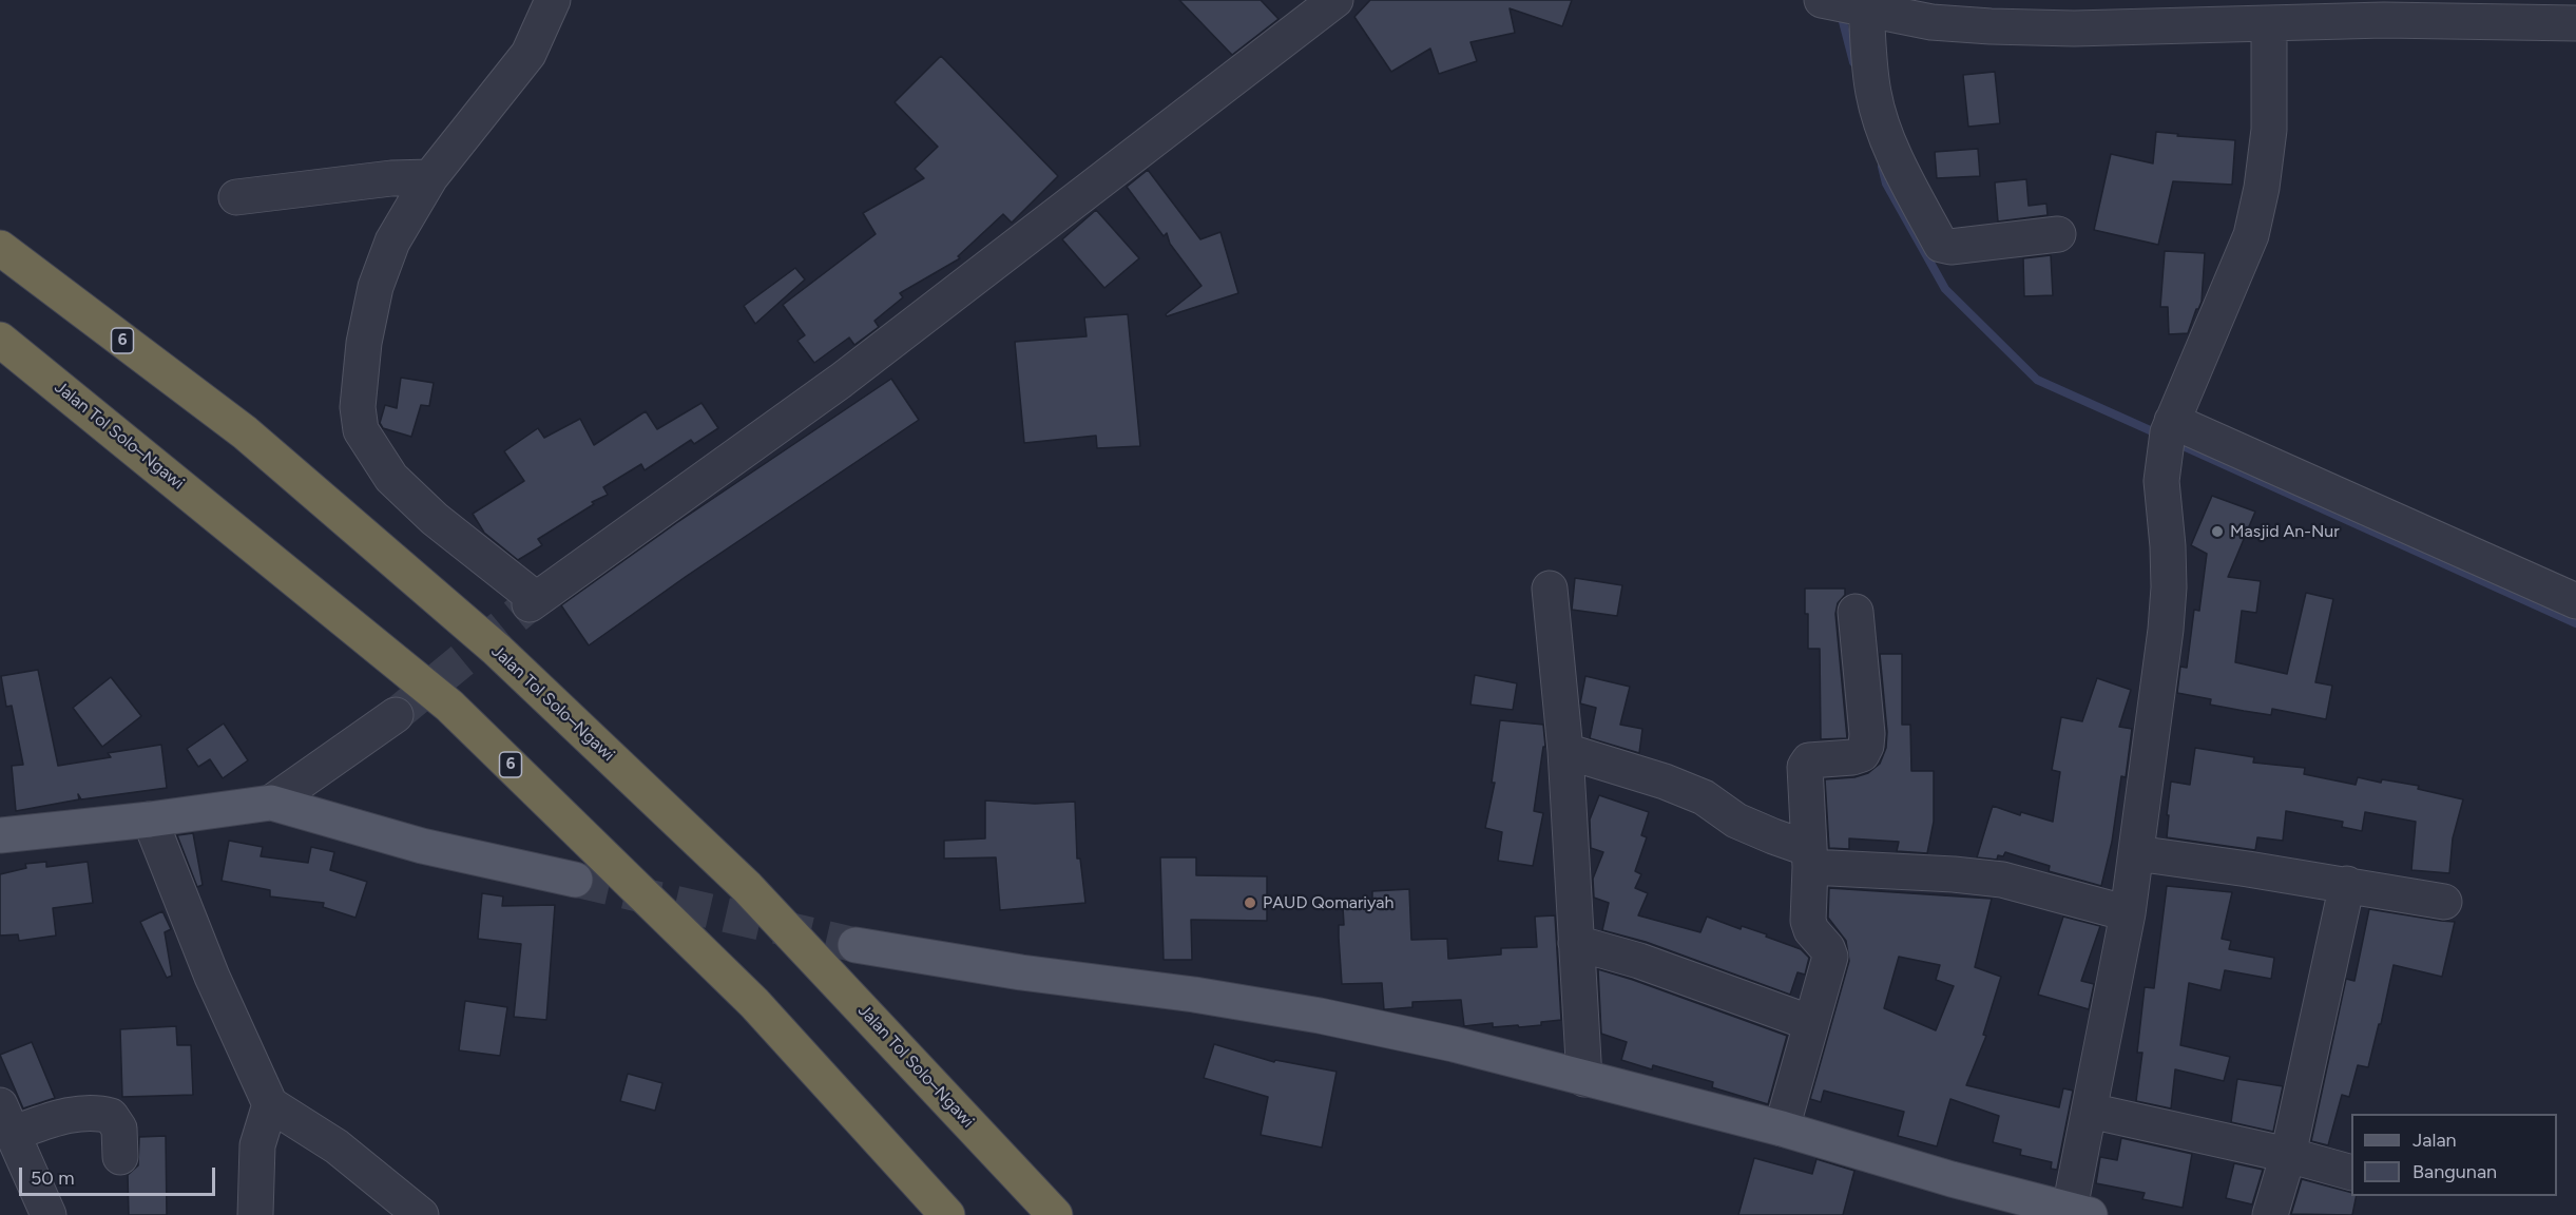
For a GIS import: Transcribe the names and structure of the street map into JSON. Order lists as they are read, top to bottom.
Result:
{
  "streets": {
    "highway": ["6", "Jalan Tol Solo–Ngawi"]
  },
  "places": ["Masjid An-Nur", "PAUD Qomariyah"],
  "legend": ["Jalan", "Bangunan"],
  "scale_bar": "50 m"
}
